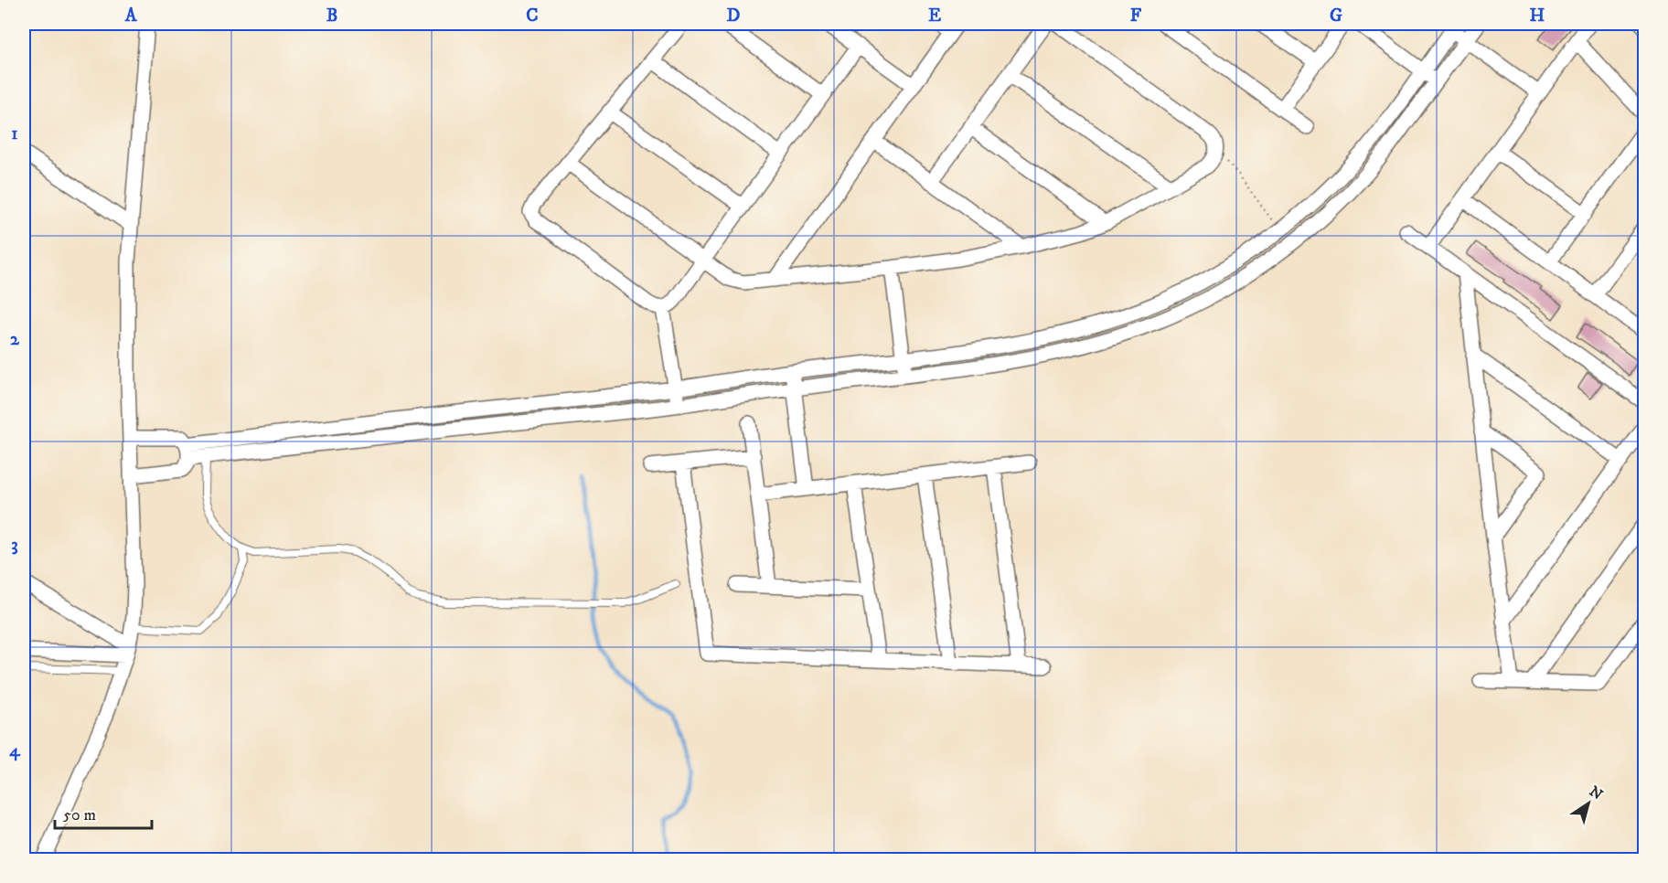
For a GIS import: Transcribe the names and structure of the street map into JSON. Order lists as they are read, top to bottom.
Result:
{
  "scale_bar": "50 m",
  "north": "top right",
  "grid": {
    "columns": [
      "A",
      "B",
      "C",
      "D",
      "E",
      "F",
      "G",
      "H"
    ],
    "rows": [
      "1",
      "2",
      "3",
      "4"
    ]
  }
}
